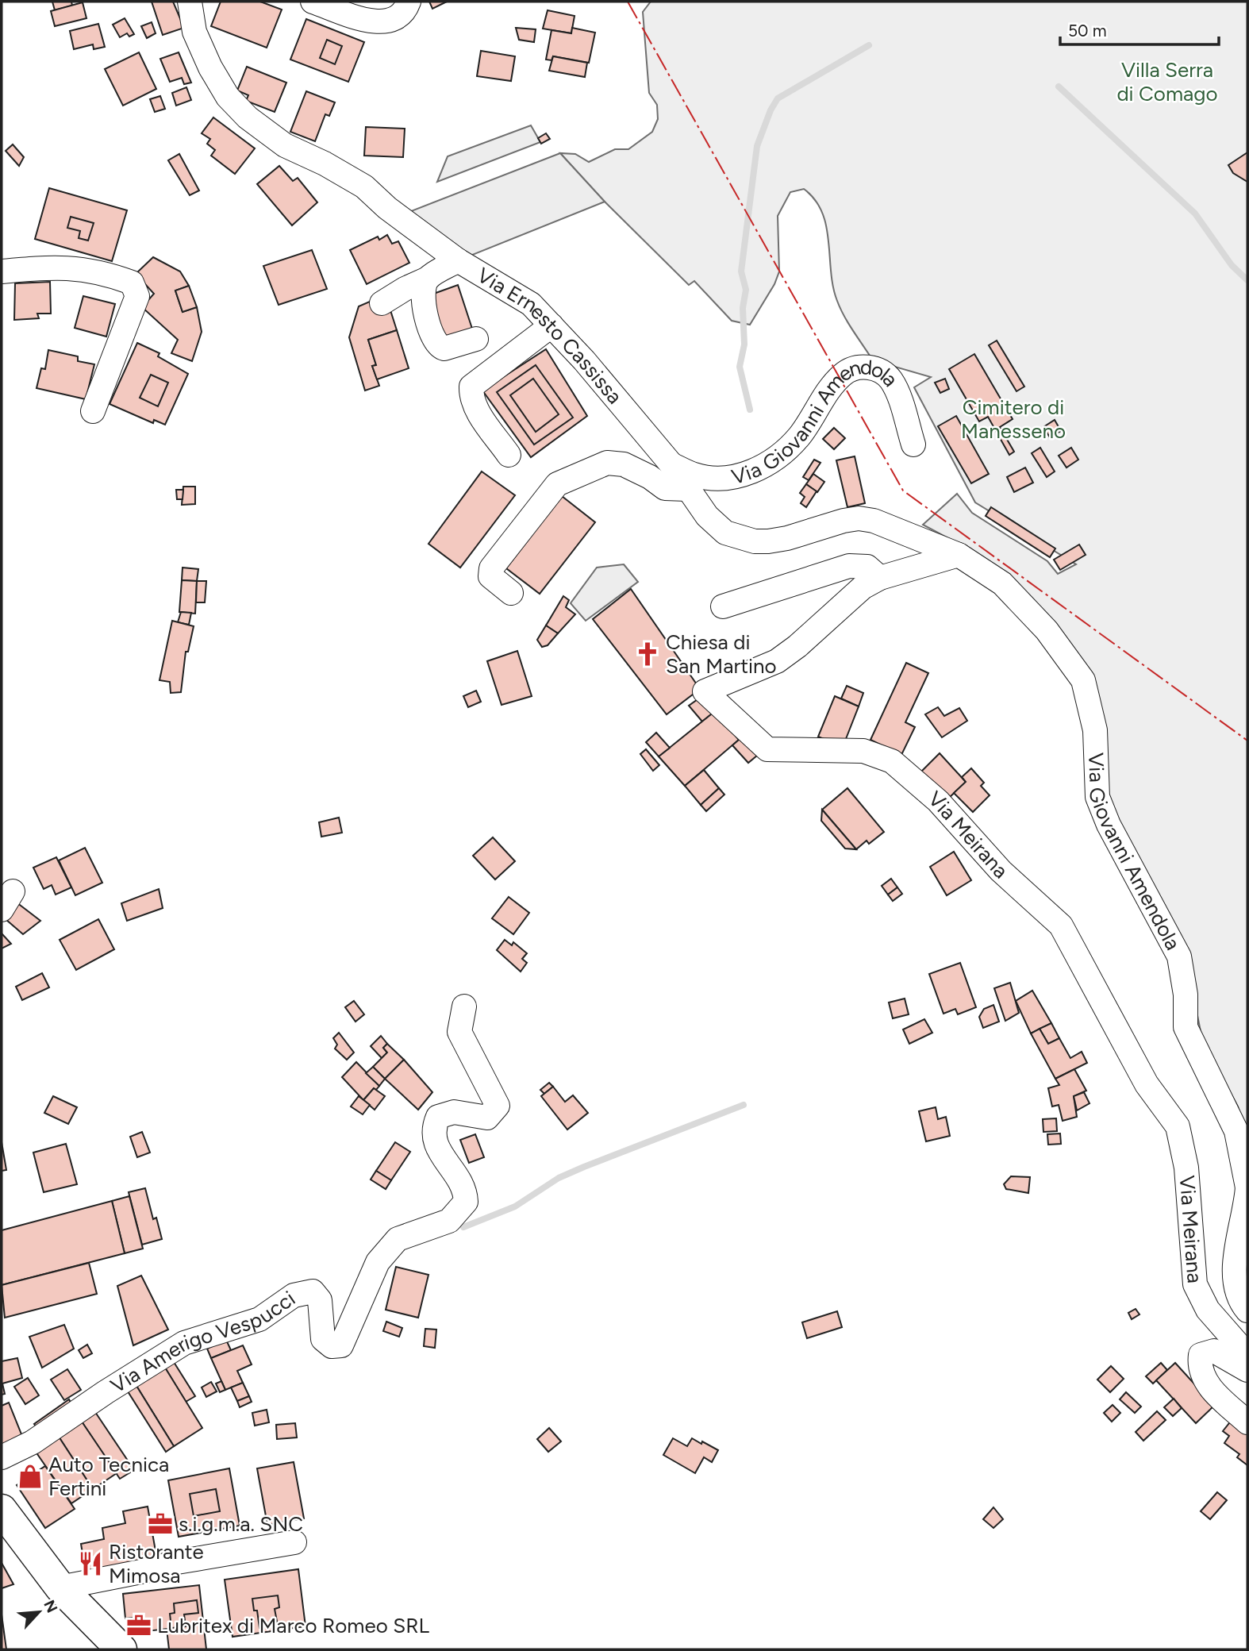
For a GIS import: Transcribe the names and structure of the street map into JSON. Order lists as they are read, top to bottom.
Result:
{
  "streets": {
    "street": [
      "Via Ernesto Cassissa",
      "Via Giovanni Amendola",
      "Via Meirana",
      "Via Amerigo Vespucci"
    ]
  },
  "crossings": [
    ["Via Ernesto Cassissa", "Via Giovanni Amendola"],
    ["Via Ernesto Cassissa", "Via Meirana"],
    ["Via Giovanni Amendola", "Via Meirana"]
  ],
  "parks": ["Villa Serra di Comago", "Cimitero di Manesseno"],
  "places": {
    "church": ["Chiesa di San Martino"],
    "shop": ["Auto Tecnica Fertini"],
    "office": ["s.i.g.m.a. SNC", "Lubritex di Marco Romeo SRL"],
    "restaurant": ["Ristorante Mimosa"]
  },
  "scale_bar": "50 m",
  "north": "top right"
}
